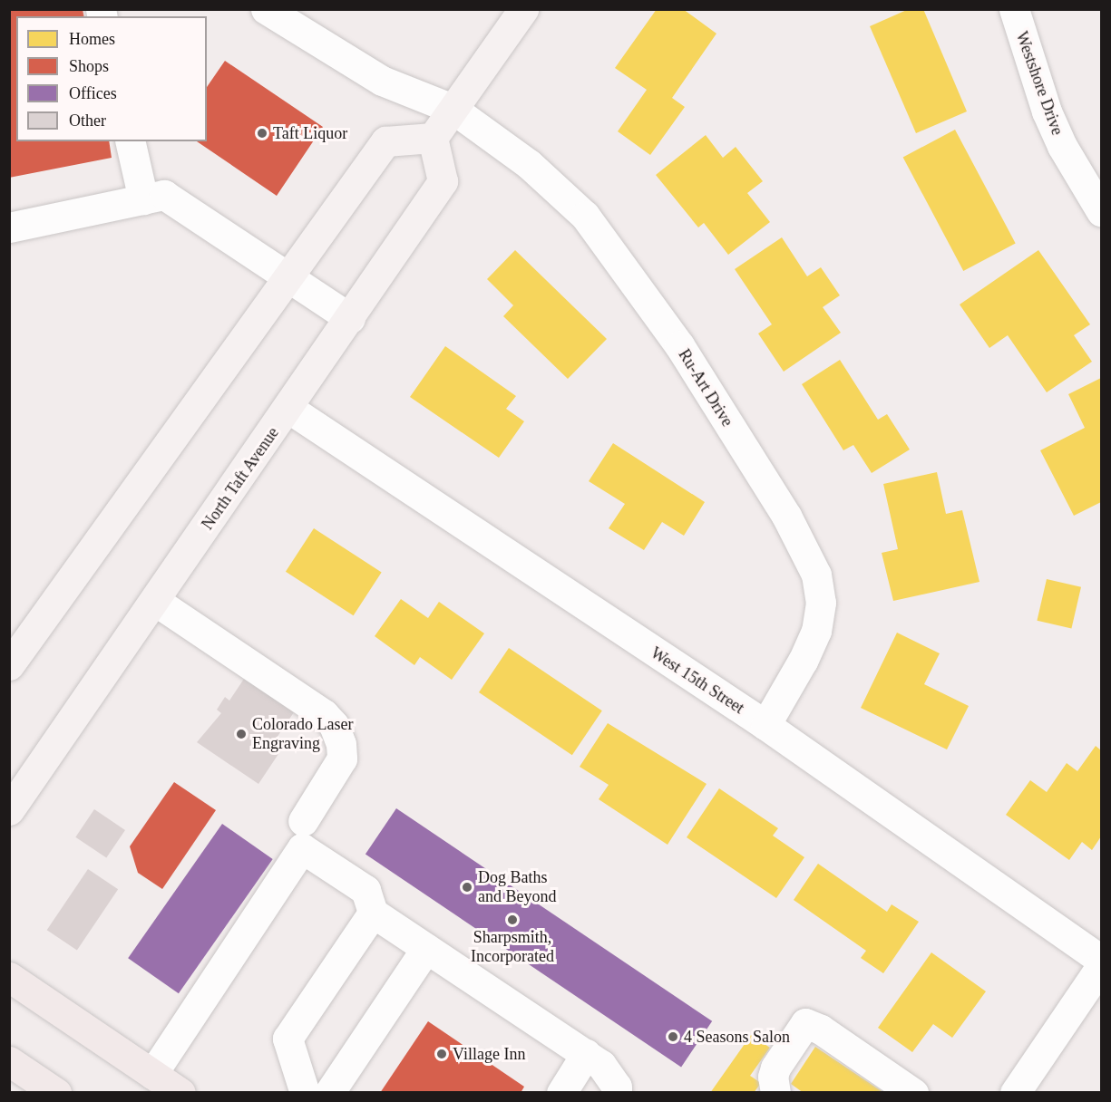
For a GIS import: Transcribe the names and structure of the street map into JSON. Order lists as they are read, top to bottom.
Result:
{
  "streets": {
    "main road": ["North Taft Avenue"],
    "street": ["Westshore Drive", "Ru-Art Drive", "West 15th Street"]
  },
  "crossings": [
    ["Ru-Art Drive", "West 15th Street"],
    ["North Taft Avenue", "West 15th Street"]
  ],
  "places": [
    "Taft Liquor",
    "Colorado Laser Engraving",
    "Dog Baths and Beyond",
    "Sharpsmith, Incorporated",
    "4 Seasons Salon",
    "Village Inn"
  ],
  "legend": [
    "Homes",
    "Shops",
    "Offices",
    "Other"
  ]
}
